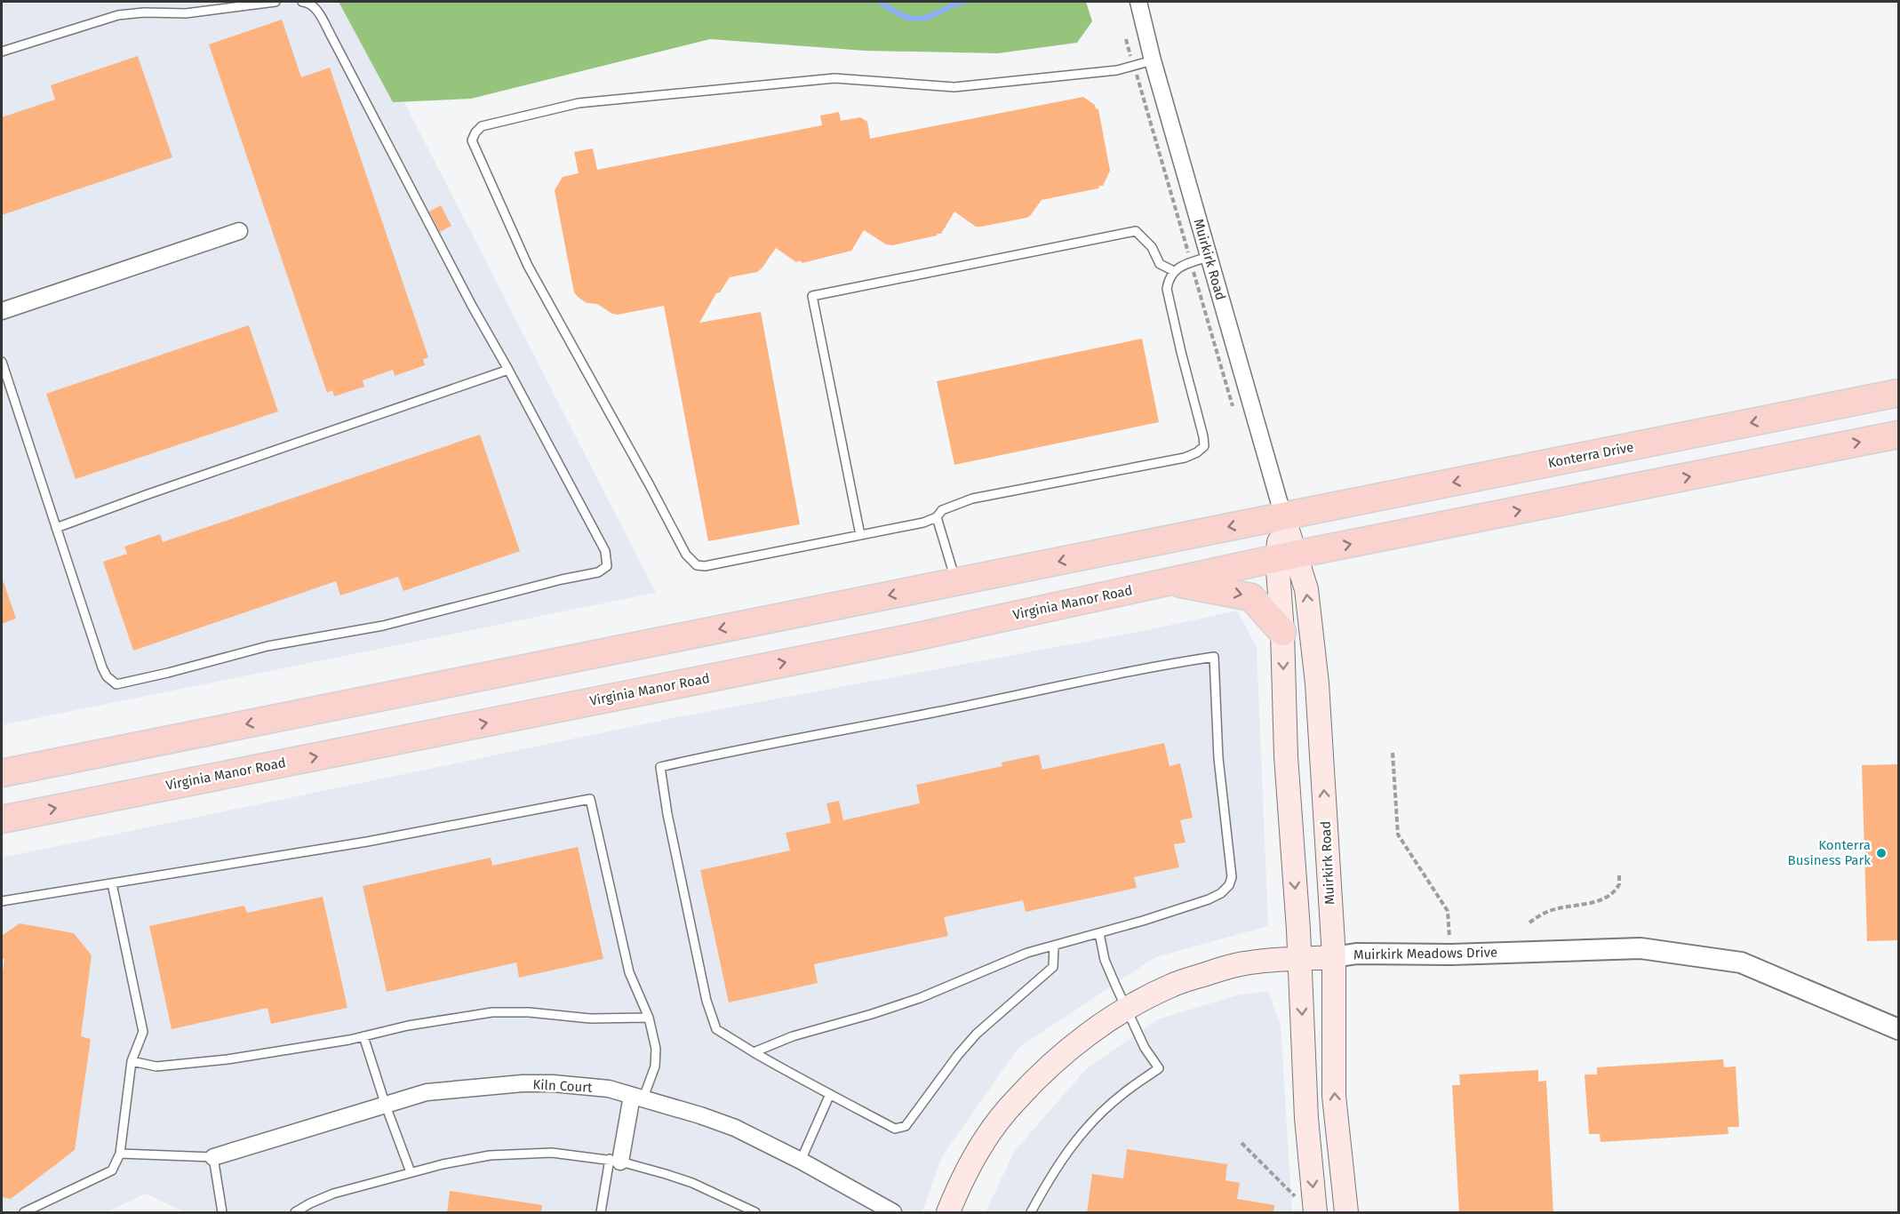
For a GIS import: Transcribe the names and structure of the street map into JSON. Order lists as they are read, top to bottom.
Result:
{
  "streets": {
    "main road": [
      "Muirkirk Road",
      "Konterra Drive",
      "Virginia Manor Road",
      "Muirkirk Meadows Drive"
    ],
    "street": ["Kiln Court"]
  },
  "crossings": [
    ["Muirkirk Road", "Konterra Drive"],
    ["Muirkirk Road", "Virginia Manor Road"],
    ["Muirkirk Road", "Muirkirk Meadows Drive"]
  ],
  "places": ["Konterra Business Park"]
}
